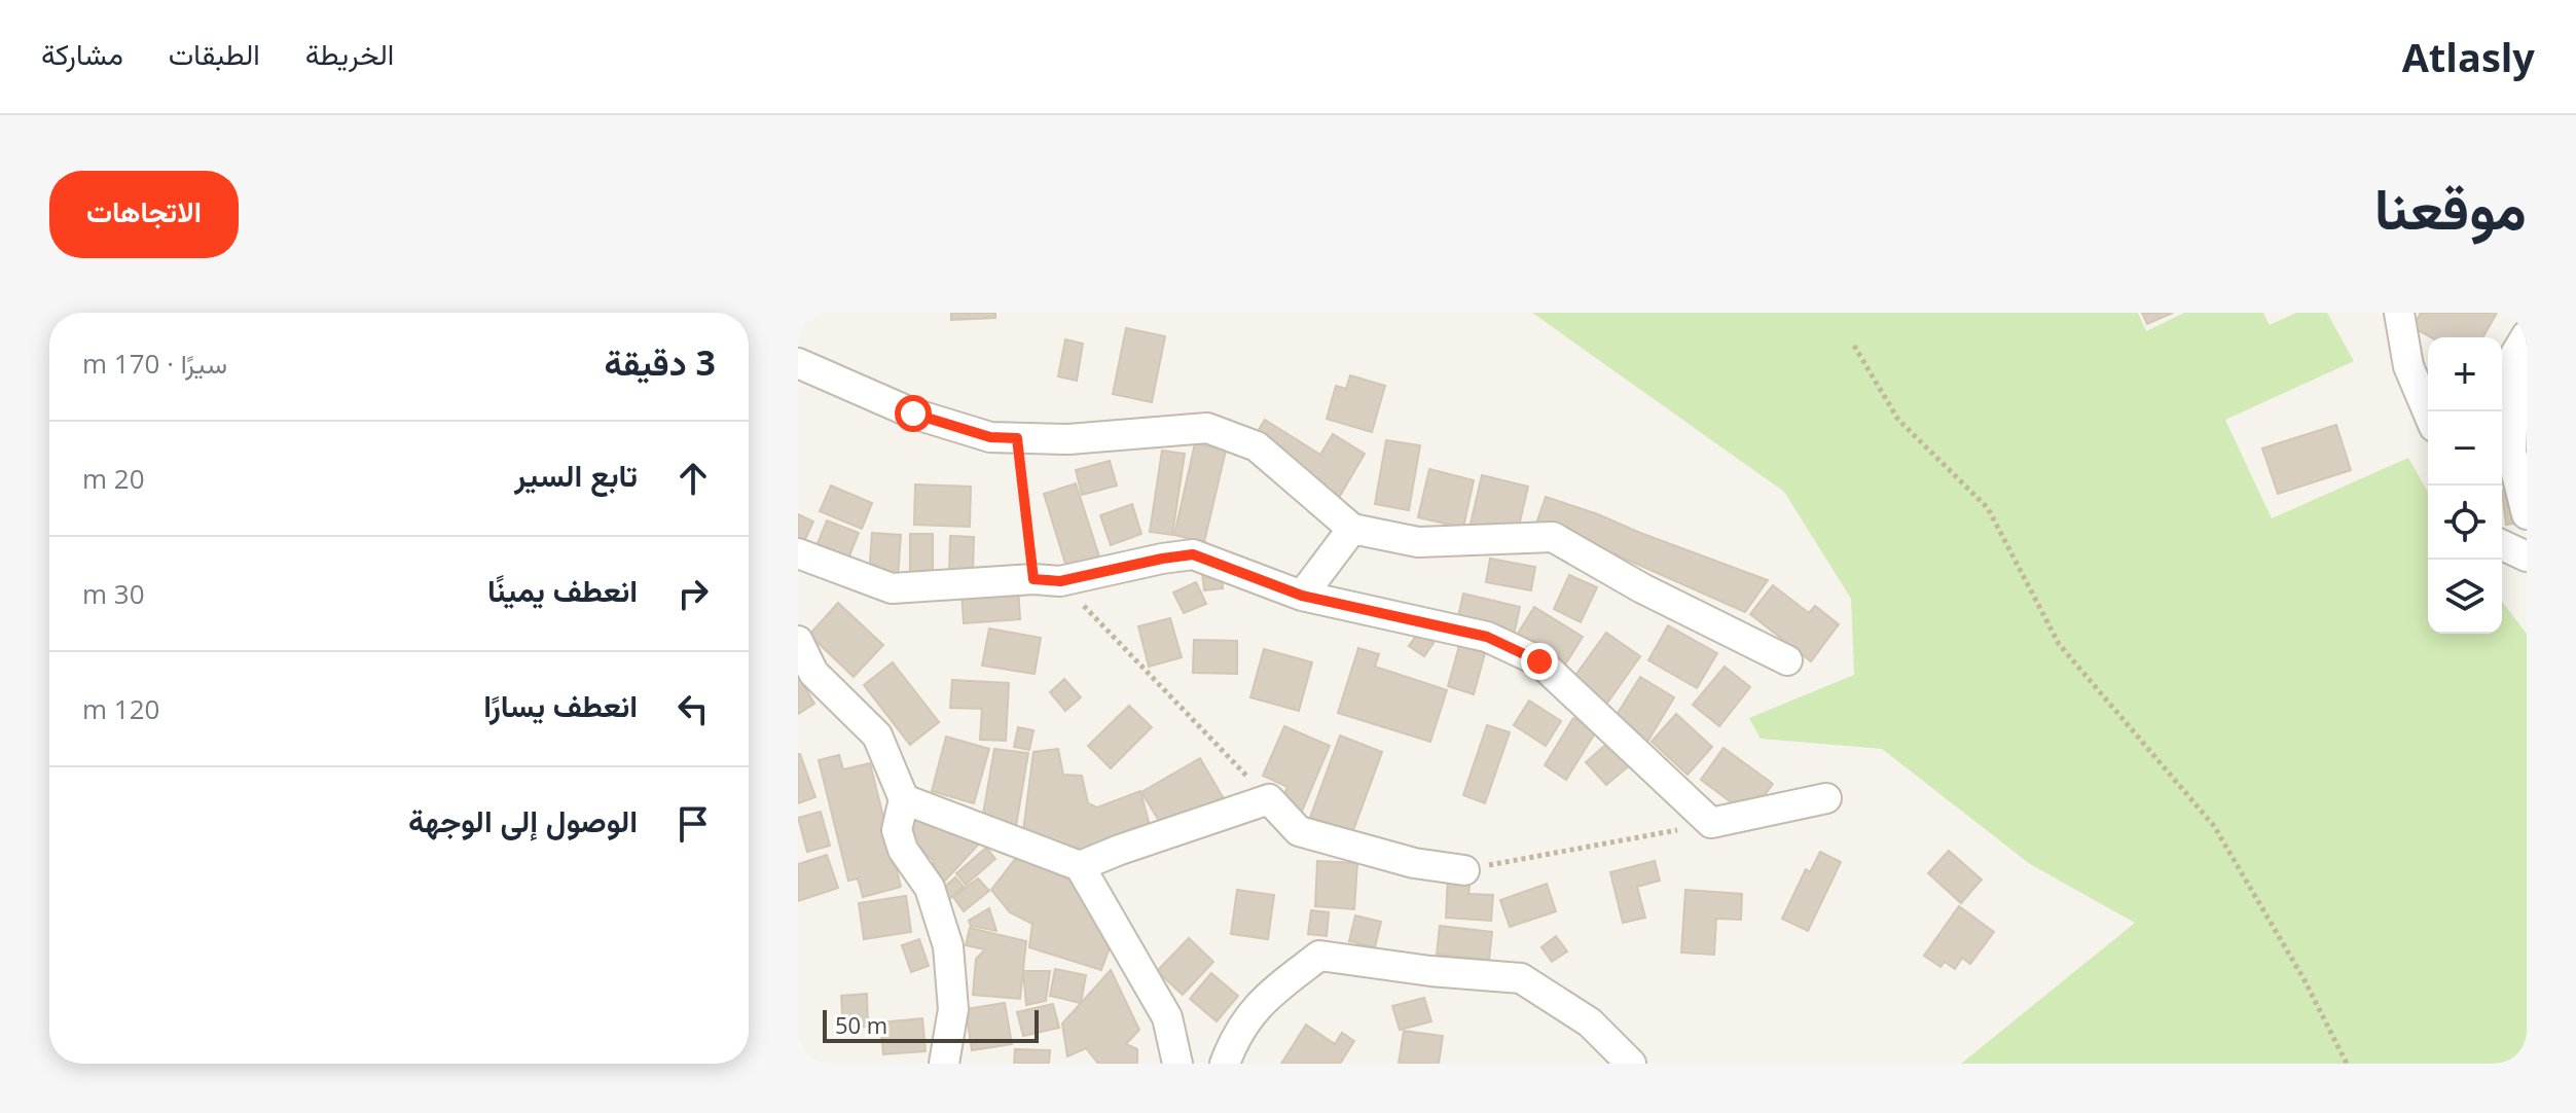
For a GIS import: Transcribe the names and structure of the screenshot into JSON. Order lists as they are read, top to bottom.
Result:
{
  "scale_bar": "50 m",
  "page": {
    "header": "Atlasly",
    "nav": ["الخريطة", "الطبقات", "مشاركة"],
    "title": "موقعنا",
    "buttons": "الاتجاهات",
    "heading": ["3 دقيقة", "سيرًا · 170 m"],
    "map_buttons": ["+", "−"],
    "list": [
      ["تابع السير", "20 m"],
      ["انعطف يمينًا", "30 m"],
      ["انعطف يسارًا", "120 m"],
      "الوصول إلى الوجهة"
    ],
    "scale": "50 m"
  }
}
